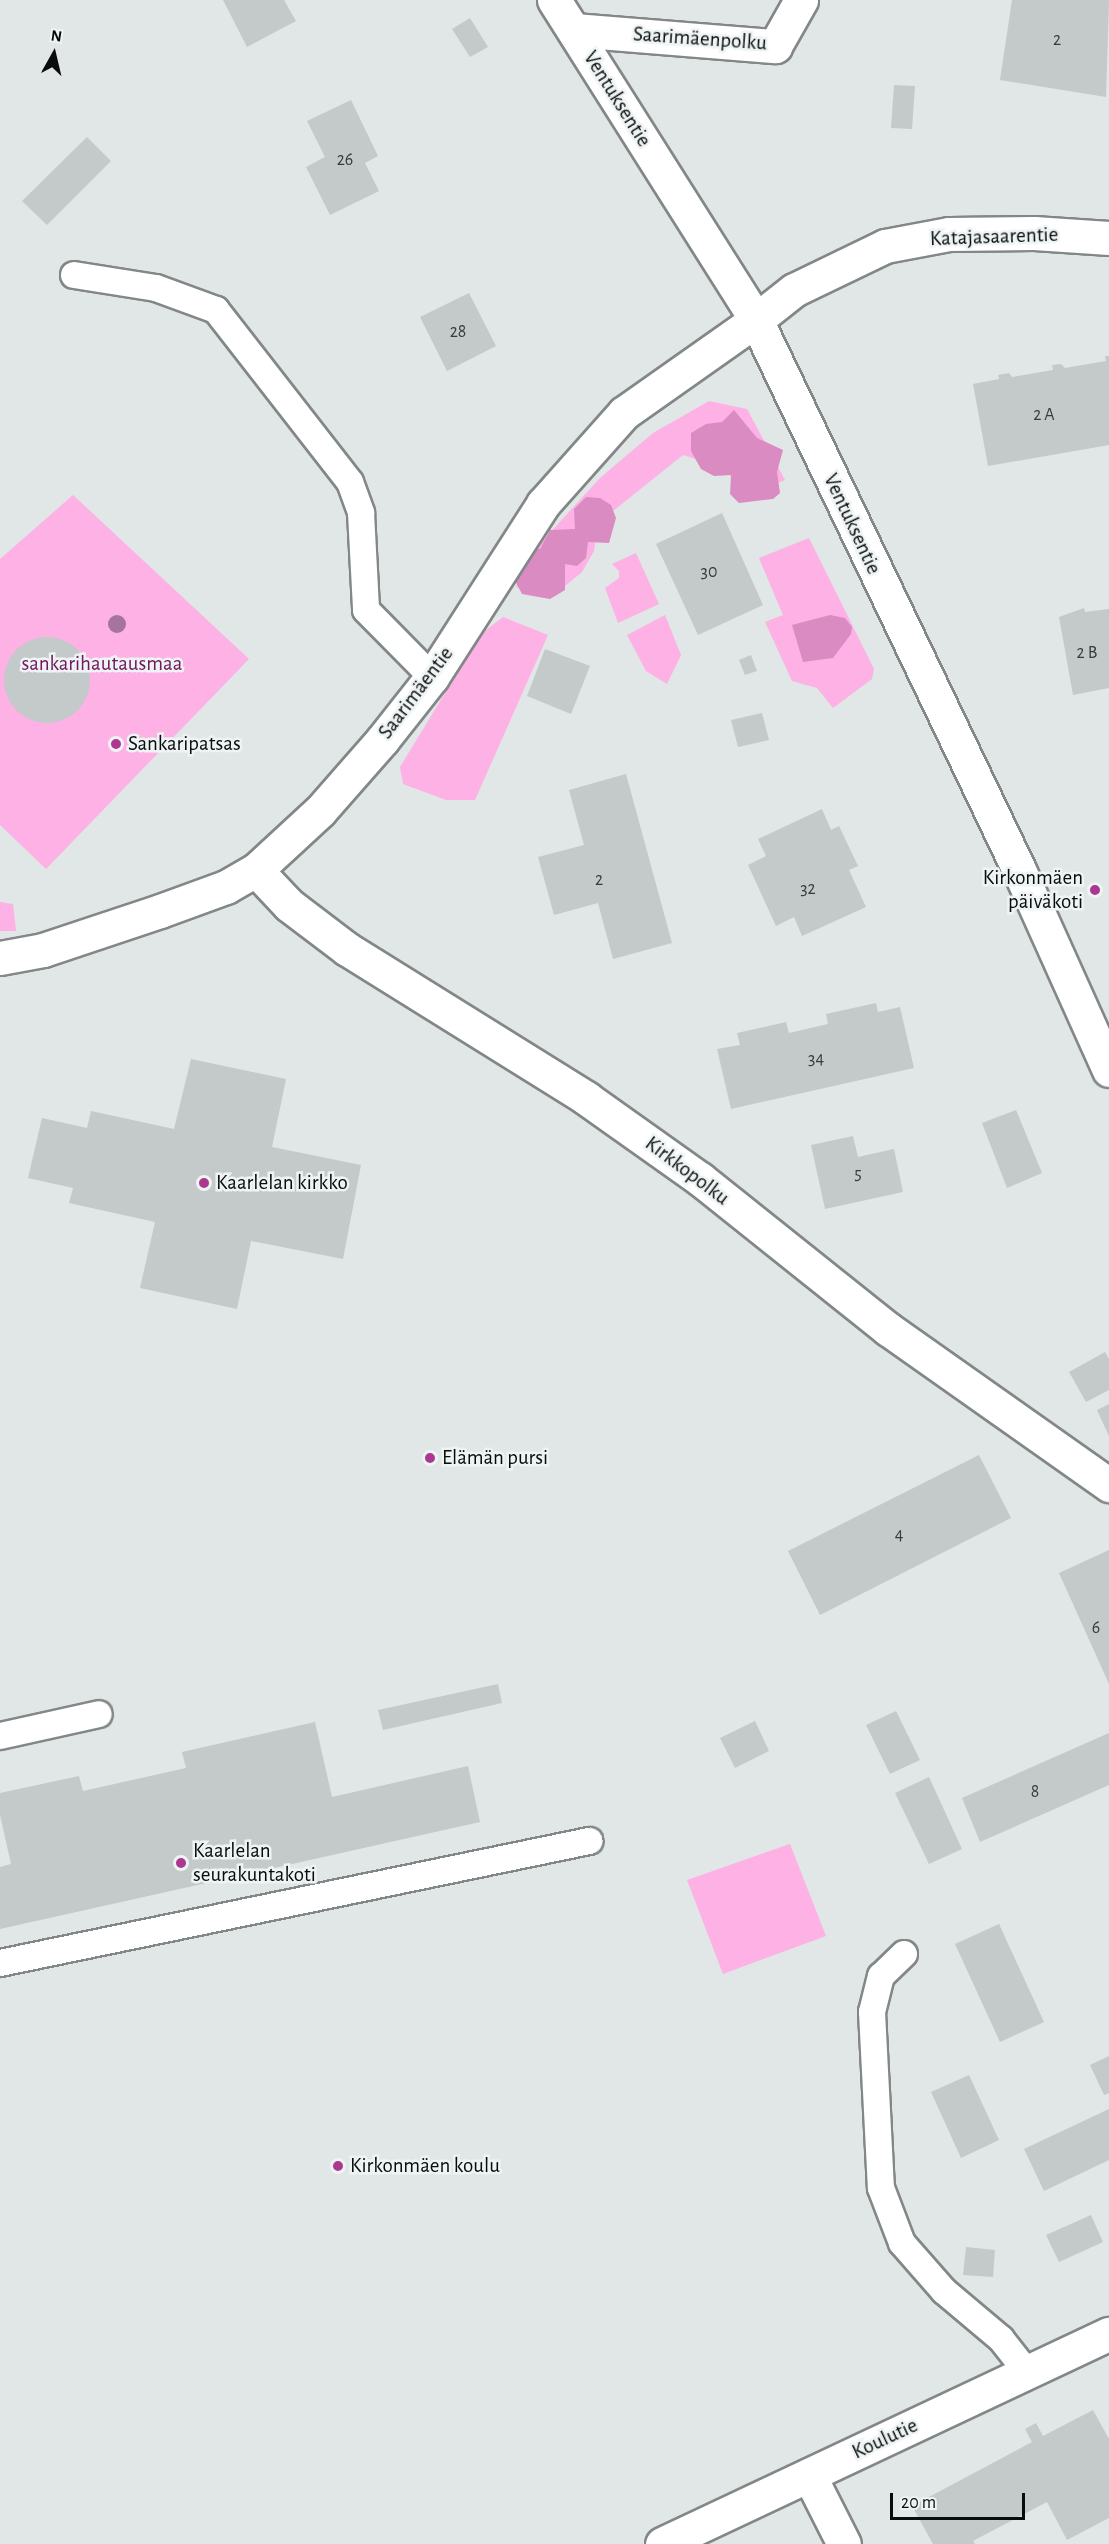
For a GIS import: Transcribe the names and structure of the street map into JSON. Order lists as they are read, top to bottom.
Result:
{
  "streets": {
    "street": [
      "Saarimäenpolku",
      "Ventuksentie",
      "Katajasaarentie",
      "Saarimäentie",
      "Kirkkopolku",
      "Koulutie"
    ]
  },
  "crossings": [
    ["Saarimäenpolku", "Ventuksentie"],
    ["Ventuksentie", "Katajasaarentie"],
    ["Ventuksentie", "Saarimäentie"],
    ["Katajasaarentie", "Saarimäentie"],
    ["Saarimäentie", "Kirkkopolku"]
  ],
  "parks": ["sankarihautausmaa"],
  "places": [
    "Sankaripatsas",
    "Kirkonmäen päiväkoti",
    "Kaarlelan kirkko",
    "Elämän pursi",
    "Kaarlelan seurakuntakoti",
    "Kirkonmäen koulu"
  ],
  "house_numbers": [
    "2",
    "26",
    "28",
    "2 A",
    "30",
    "2 B",
    "2",
    "32",
    "34",
    "5",
    "4",
    "6",
    "8"
  ],
  "scale_bar": "20 m",
  "north": "top"
}
